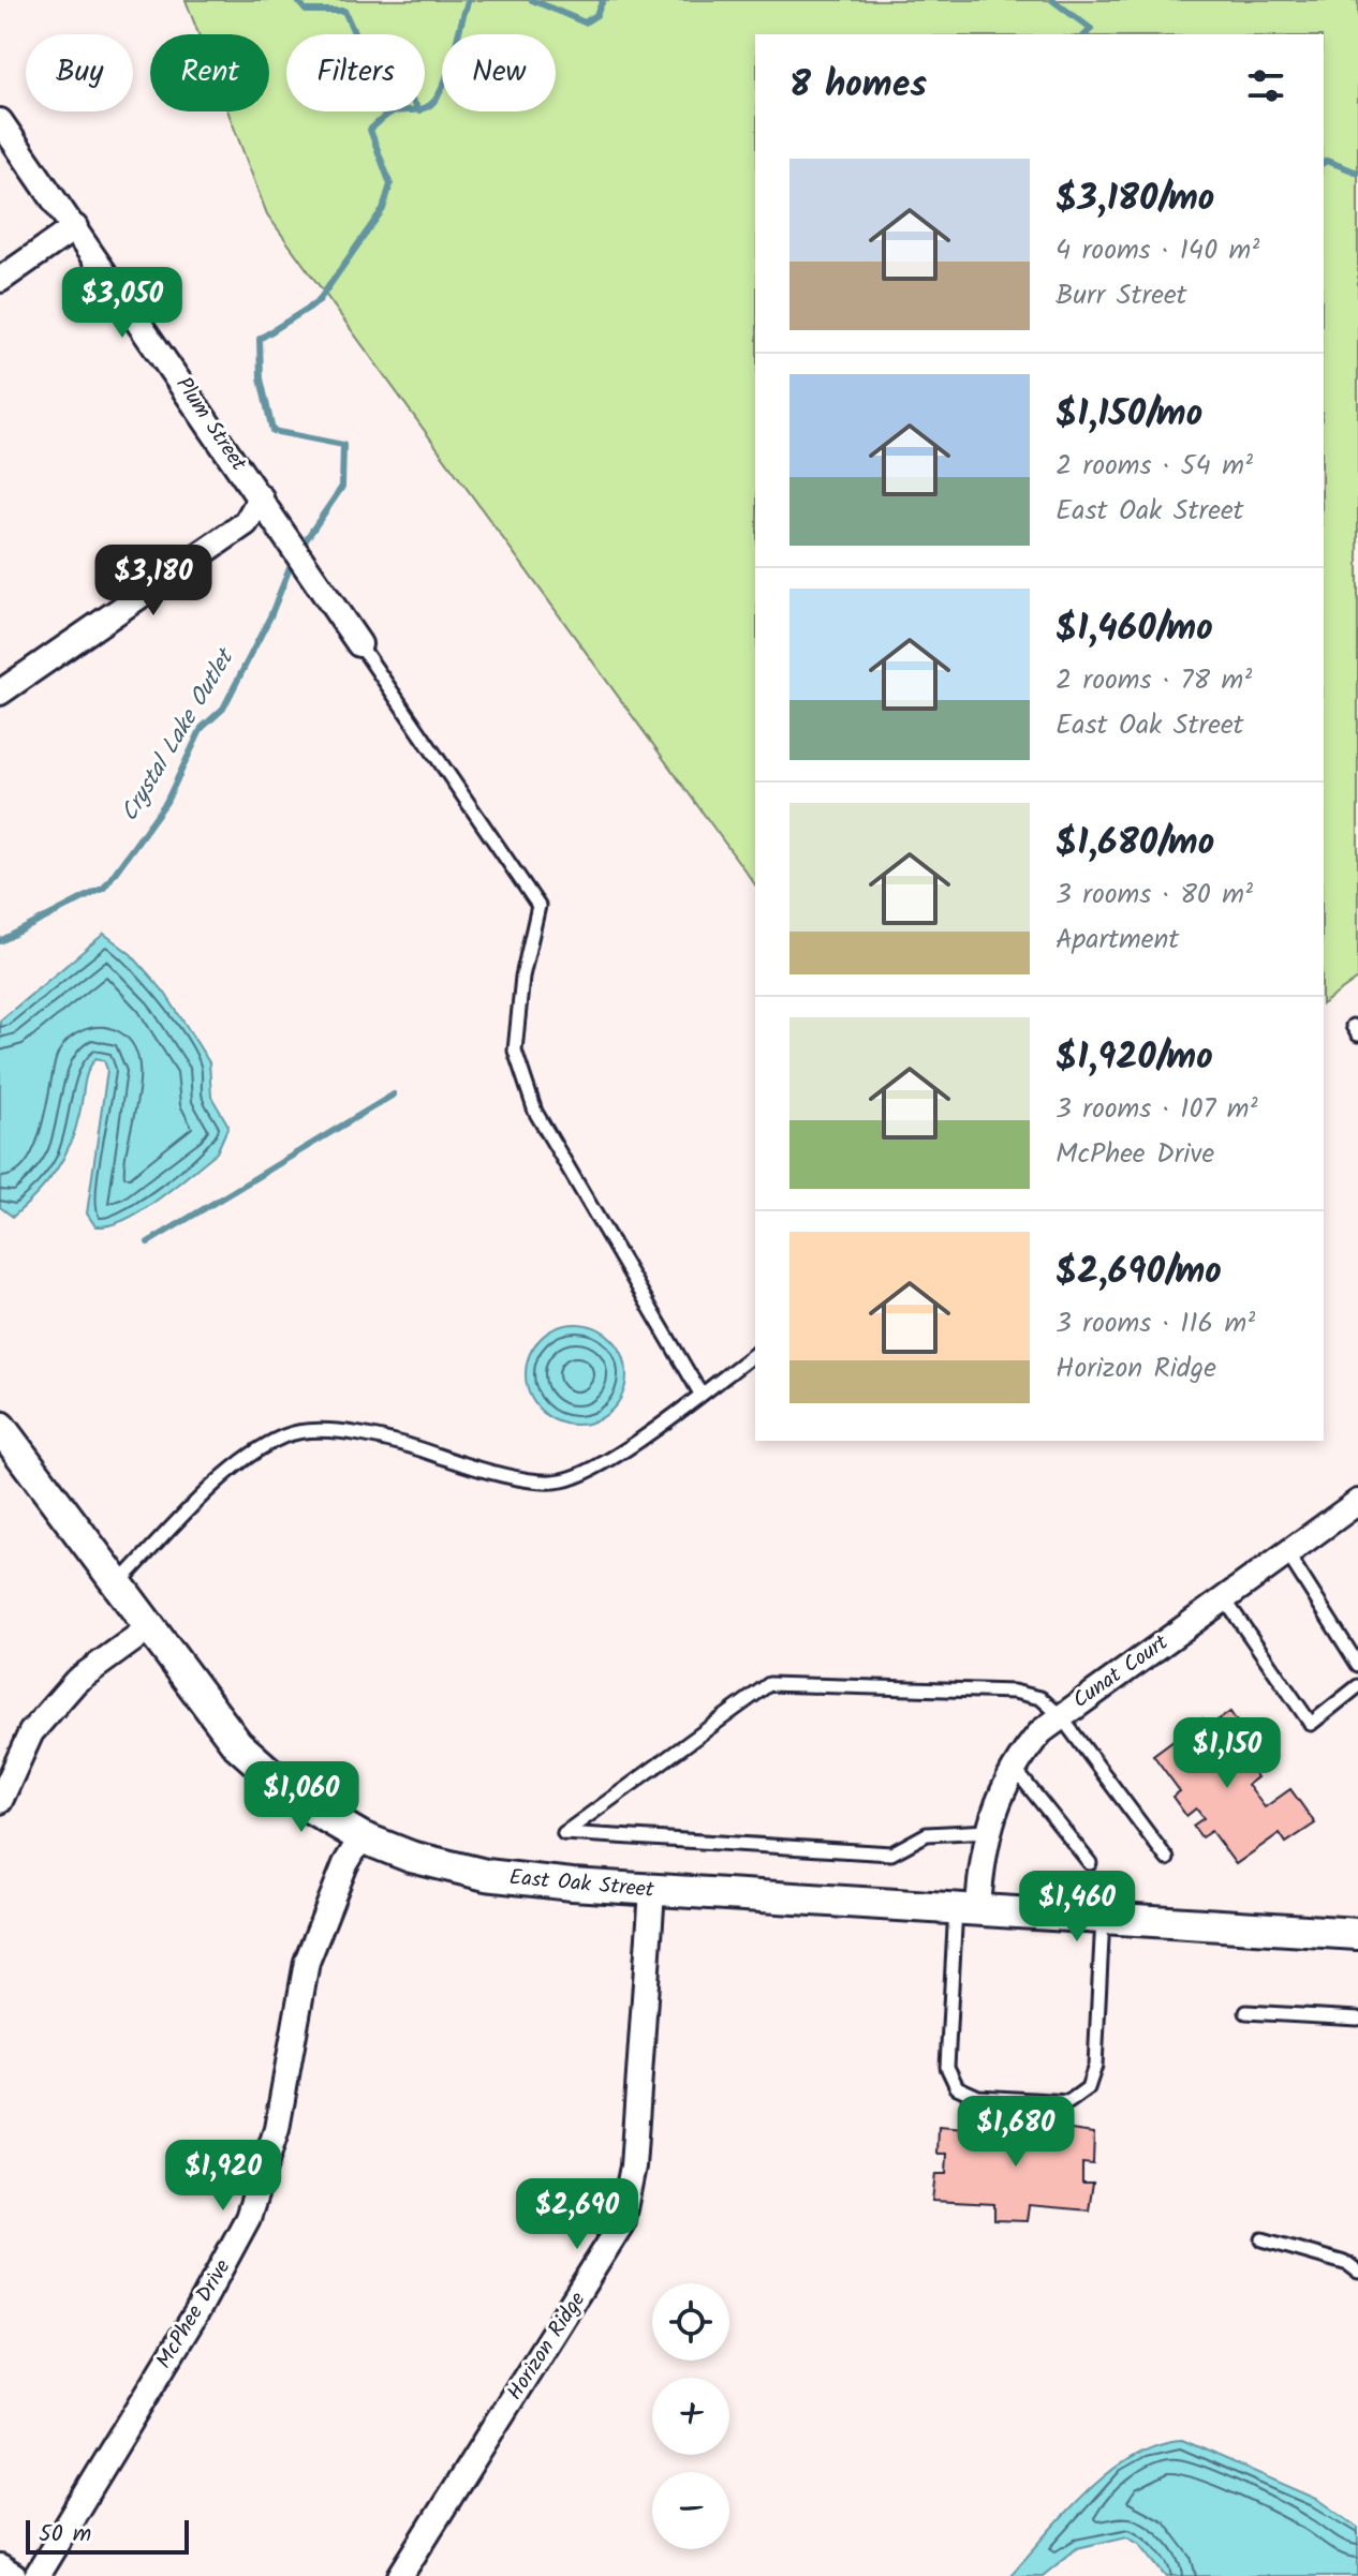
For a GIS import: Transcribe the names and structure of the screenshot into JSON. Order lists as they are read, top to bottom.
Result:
{
  "streets": {
    "street": [
      "Plum Street",
      "Cunat Court",
      "East Oak Street",
      "McPhee Drive",
      "Horizon Ridge"
    ]
  },
  "crossings": [
    ["Cunat Court", "East Oak Street"],
    ["East Oak Street", "McPhee Drive"],
    ["East Oak Street", "Horizon Ridge"]
  ],
  "water": ["Crystal Lake Outlet"],
  "scale_bar": "50 m",
  "page": {
    "chip": [
      "Buy",
      "Rent",
      "Filters",
      "New"
    ],
    "heading": "8 homes",
    "list": [
      {
        "name": "$3,180/mo",
        "note": "4 rooms · 140 m² · Burr Street"
      },
      {
        "name": "$1,150/mo",
        "note": "2 rooms · 54 m² · East Oak Street"
      },
      {
        "name": "$1,460/mo",
        "note": "2 rooms · 78 m² · East Oak Street"
      },
      {
        "name": "$1,680/mo",
        "note": "3 rooms · 80 m² · Apartment"
      },
      {
        "name": "$1,920/mo",
        "note": "3 rooms · 107 m² · McPhee Drive"
      },
      {
        "name": "$2,690/mo",
        "note": "3 rooms · 116 m² · Horizon Ridge"
      }
    ],
    "price": [
      "$3,050",
      "$3,180",
      "$1,150",
      "$1,060",
      "$1,460",
      "$1,680",
      "$1,920",
      "$2,690"
    ],
    "map_buttons": ["+", "−"],
    "scale": "50 m"
  }
}
